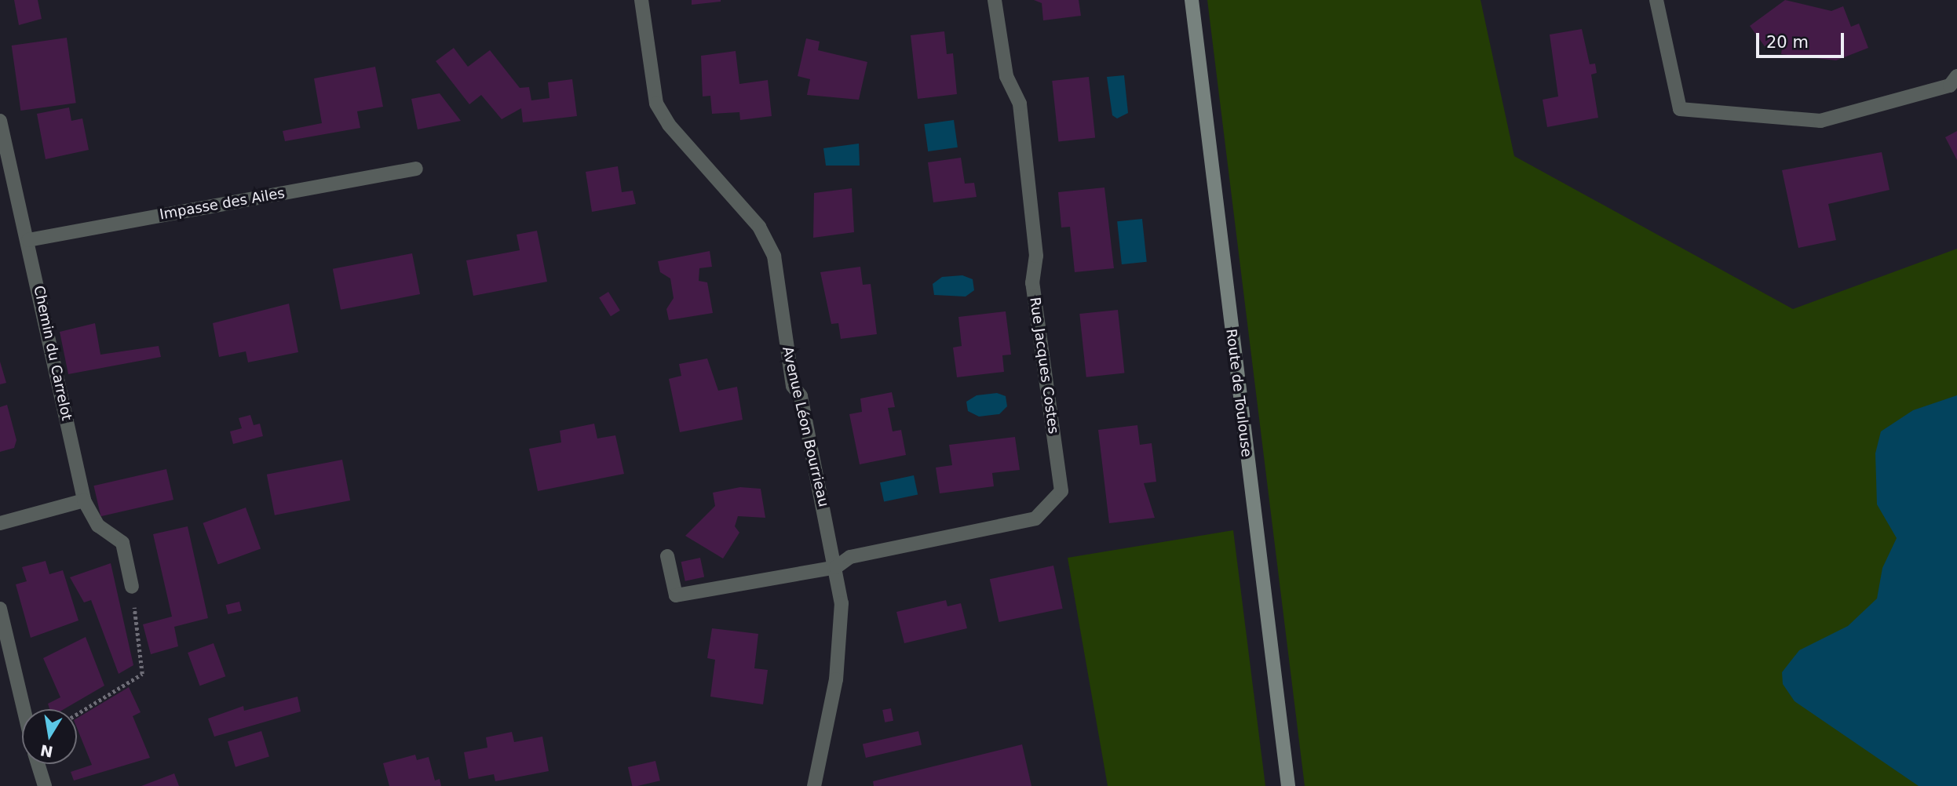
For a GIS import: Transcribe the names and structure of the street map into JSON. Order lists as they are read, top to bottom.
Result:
{
  "streets": {
    "main road": ["Route de Toulouse"],
    "street": [
      "Impasse des Ailes",
      "Chemin du Carrelot",
      "Rue Jacques Costes",
      "Avenue Léon Bourrieau"
    ]
  },
  "crossings": [
    ["Impasse des Ailes", "Chemin du Carrelot"],
    ["Rue Jacques Costes", "Avenue Léon Bourrieau"]
  ],
  "scale_bar": "20 m",
  "north": "bottom"
}
